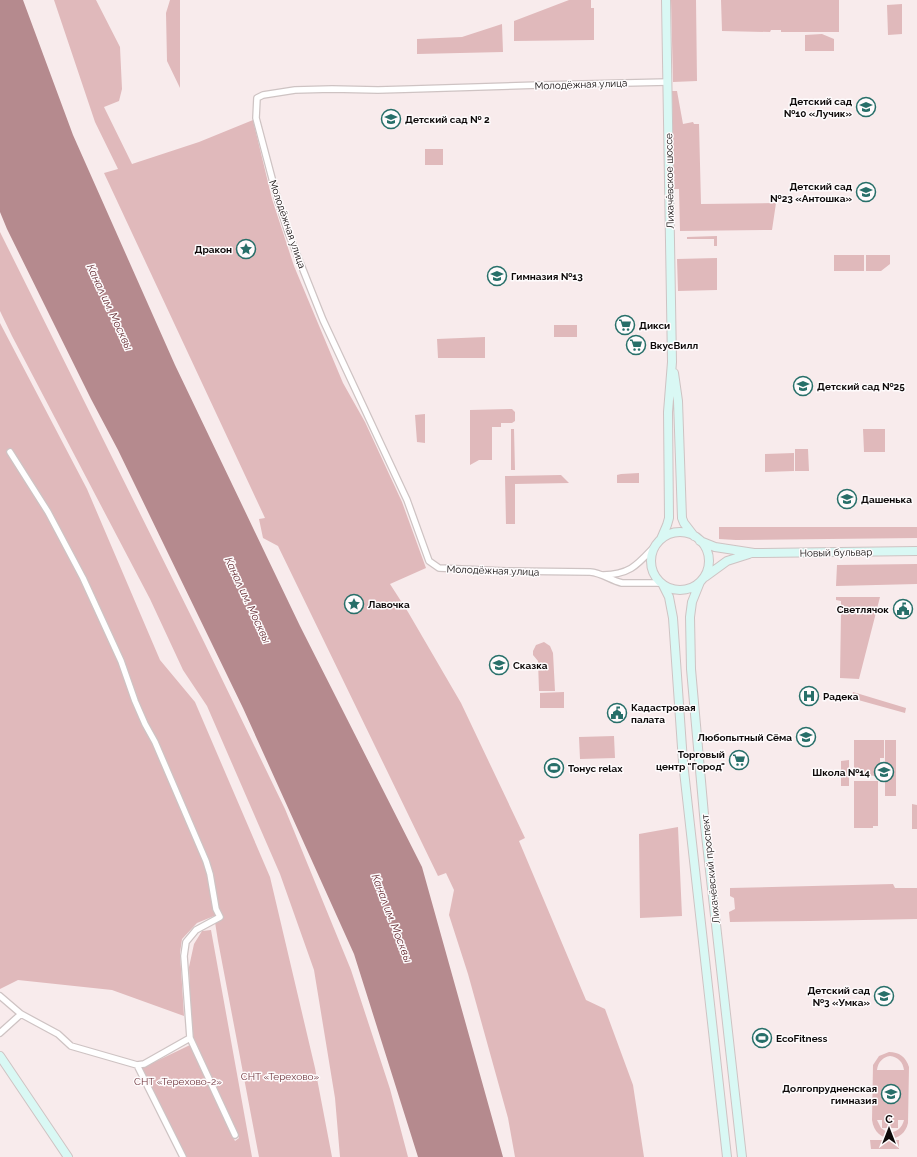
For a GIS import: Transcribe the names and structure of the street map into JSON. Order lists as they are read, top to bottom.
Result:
{
  "streets": {
    "main road": ["Лихачёвское шоссе", "Новый бульвар", "Лихачёвский проспект"],
    "street": ["Молодёжная улица"]
  },
  "crossings": [
    ["Молодёжная улица", "Лихачёвское шоссе"],
    ["Молодёжная улица", "Новый бульвар"],
    ["Молодёжная улица", "Лихачёвский проспект"],
    ["Лихачёвское шоссе", "Новый бульвар"],
    ["Лихачёвское шоссе", "Лихачёвский проспект"],
    ["Новый бульвар", "Лихачёвский проспект"]
  ],
  "water": ["Канал им. Москвы"],
  "parks": ["СНТ «Терехово»", "СНТ «Терехово-2»"],
  "places": {
    "school or university": [
      "Детский сад №10 «Лучик»",
      "Детский сад № 2",
      "Детский сад №23 «Антошка»",
      "Гимназия №13",
      "Детский сад №25",
      "Дашенька",
      "Сказка",
      "Любопытный Сёма",
      "Школа №14",
      "Детский сад №3 «Умка»",
      "Долгопрудненская гимназия"
    ],
    "place": ["Дракон", "Лавочка"],
    "supermarket": ["Дикси", "ВкусВилл", "Торговый центр \"Город\""],
    "public building": ["Светлячок", "Кадастровая палата"],
    "hospital": ["Радека"],
    "sports": ["Тонус relax", "EcoFitness"]
  },
  "north": "top"
}
